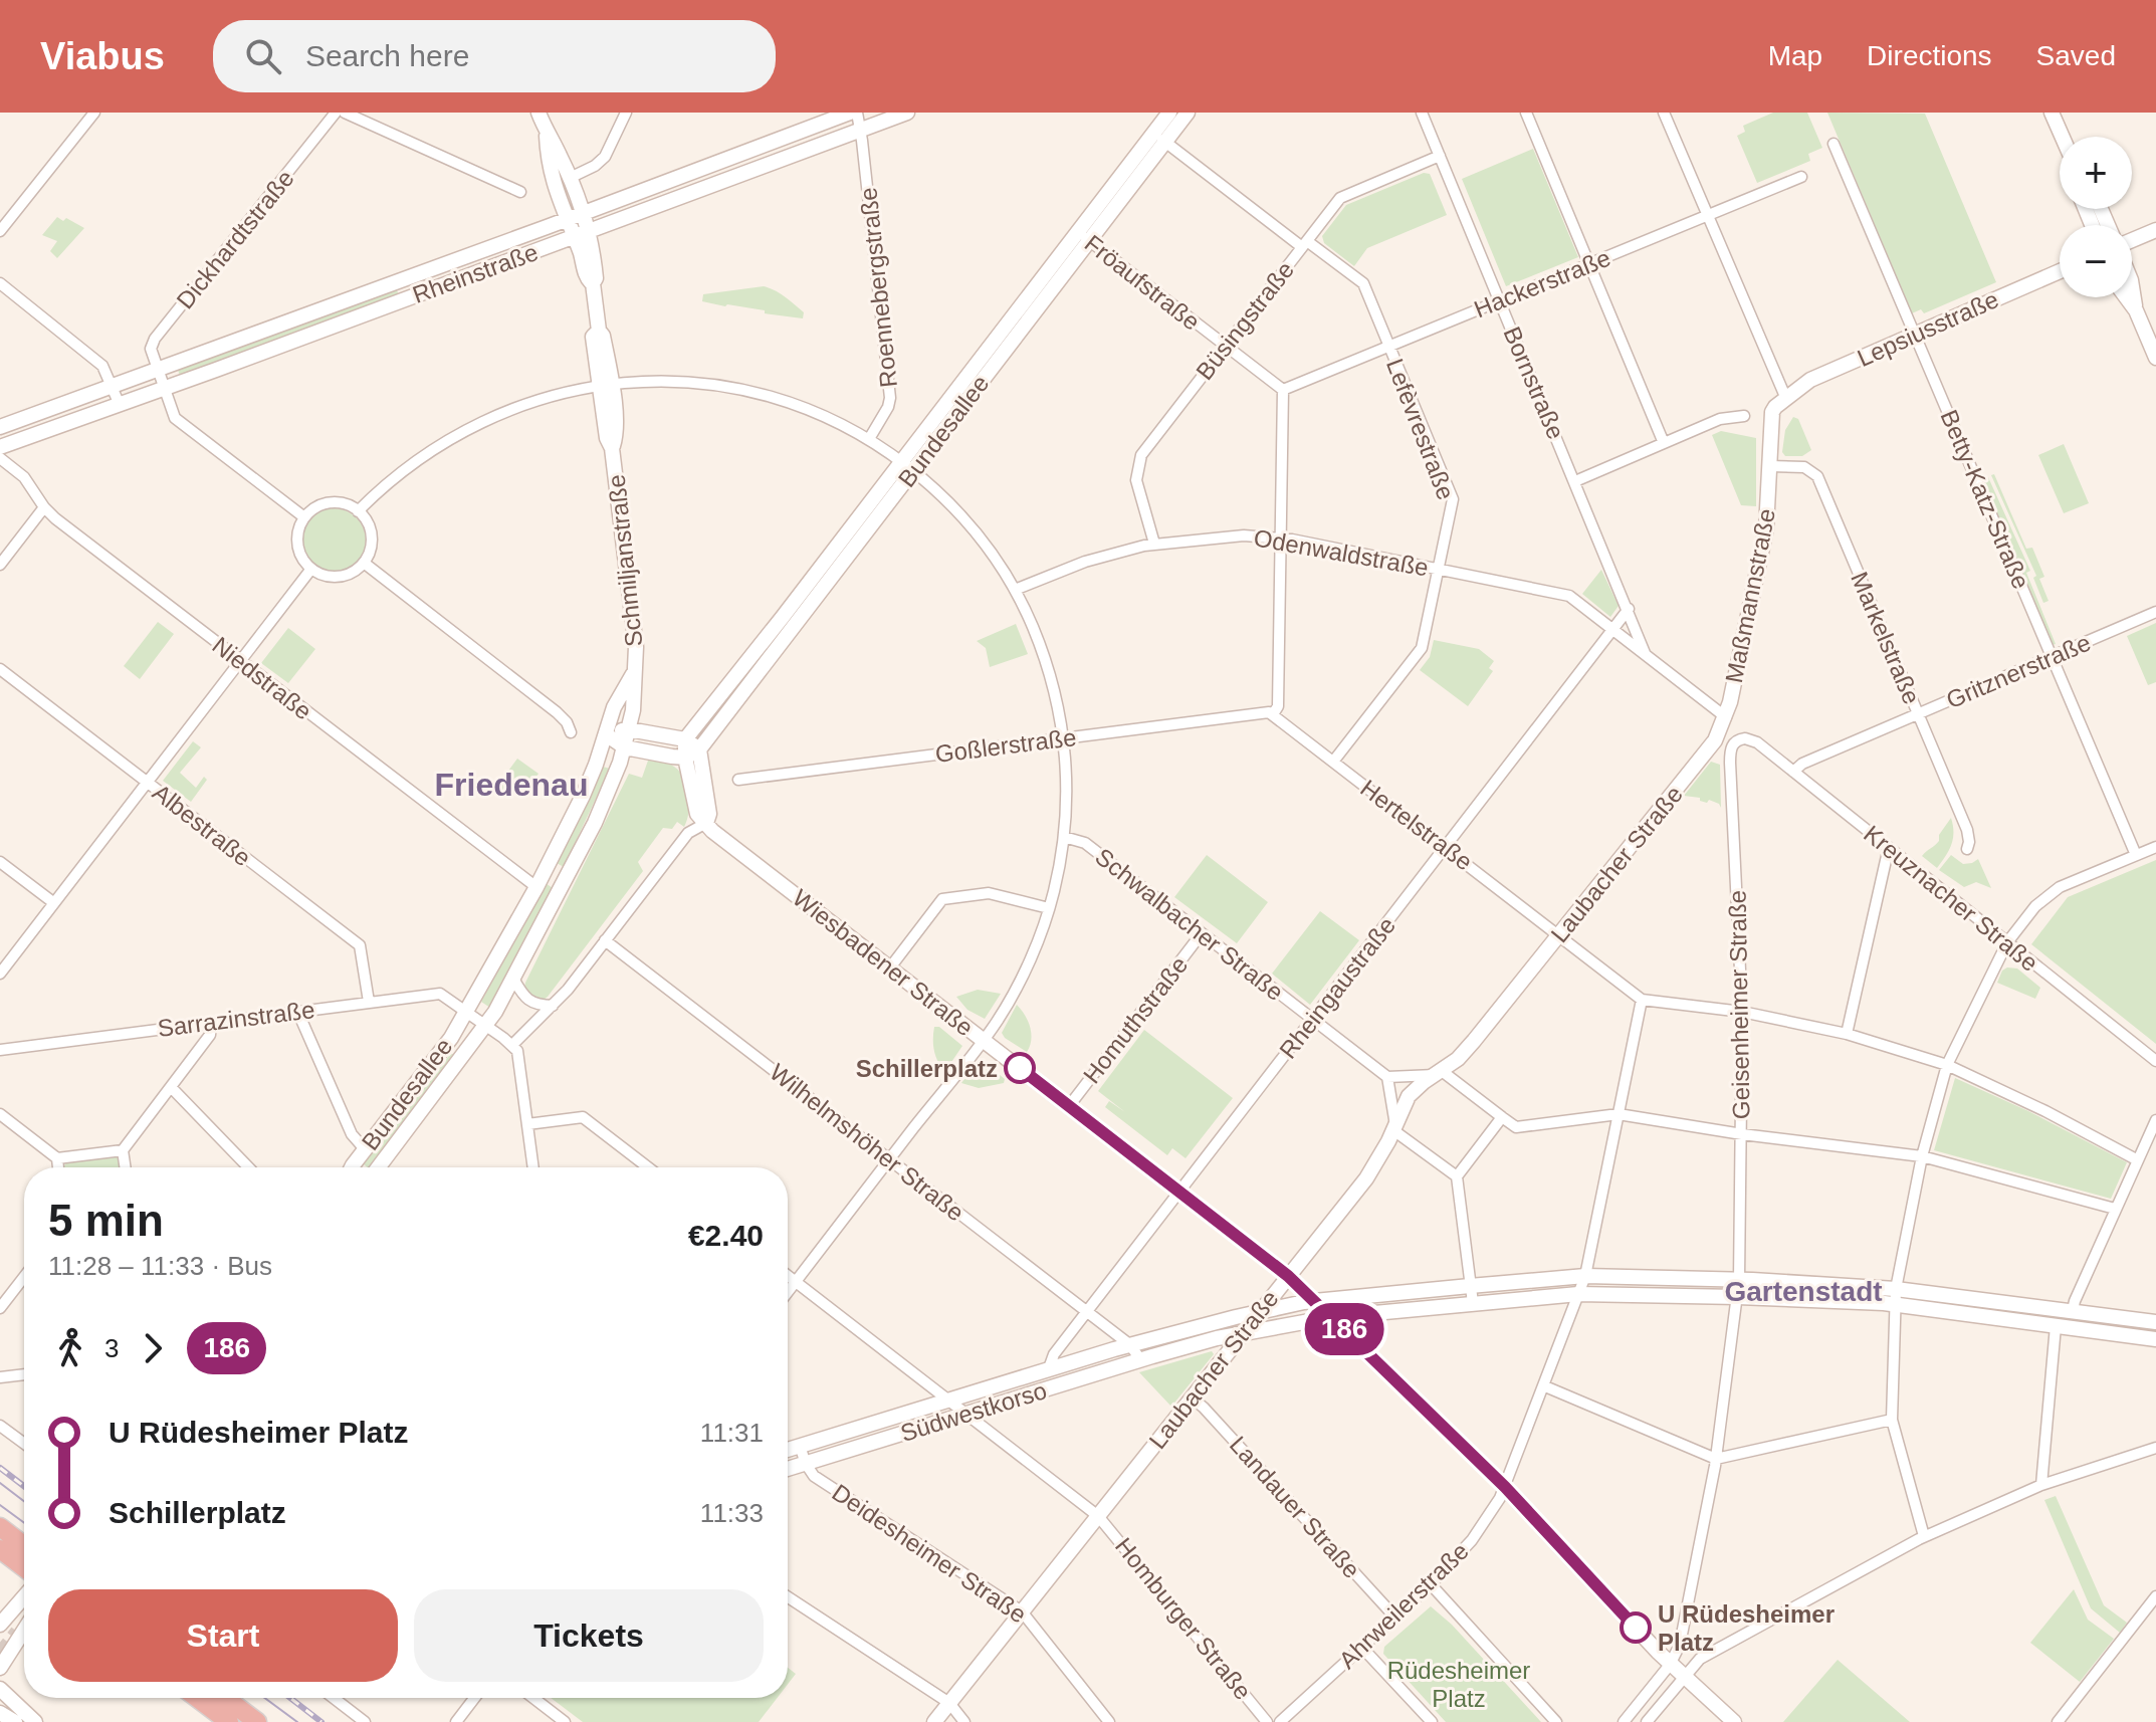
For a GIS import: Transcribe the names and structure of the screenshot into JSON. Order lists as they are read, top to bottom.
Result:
{
  "streets": {
    "street": [
      "Dickhardtstraße",
      "Rheinstraße",
      "Fröaufstraße",
      "Hackerstraße",
      "Roennebergstraße",
      "Büsingstraße",
      "Lepsiusstraße",
      "Bornstraße",
      "Lefèvrestraße",
      "Bundesallee",
      "Betty-Katz-Straße",
      "Odenwaldstraße",
      "Schmiljanstraße",
      "Maßmannstraße",
      "Markelstraße",
      "Gritznerstraße",
      "Niedstraße",
      "Goßlerstraße",
      "Albestraße",
      "Hertelstraße",
      "Laubacher Straße",
      "Kreuznacher Straße",
      "Schwalbacher Straße",
      "Wiesbadener Straße",
      "Rheingaustraße",
      "Geisenheimer Straße",
      "Sarrazinstraße",
      "Homuthstraße",
      "Wilhelmshöher Straße",
      "Südwestkorso",
      "Landauer Straße",
      "Deidesheimer Straße",
      "Ahrweilerstraße",
      "Homburger Straße"
    ]
  },
  "crossings": [
    ["Dickhardtstraße", "Rheinstraße"],
    ["Rheinstraße", "Roennebergstraße"],
    ["Rheinstraße", "Schmiljanstraße"],
    ["Fröaufstraße", "Hackerstraße"],
    ["Fröaufstraße", "Büsingstraße"],
    ["Fröaufstraße", "Bundesallee"],
    ["Hackerstraße", "Bornstraße"],
    ["Hackerstraße", "Lefèvrestraße"],
    ["Büsingstraße", "Bornstraße"],
    ["Büsingstraße", "Lefèvrestraße"],
    ["Büsingstraße", "Odenwaldstraße"],
    ["Lepsiusstraße", "Betty-Katz-Straße"],
    ["Lepsiusstraße", "Maßmannstraße"],
    ["Bornstraße", "Rheingaustraße"],
    ["Lefèvrestraße", "Bundesallee"],
    ["Lefèvrestraße", "Odenwaldstraße"],
    ["Lefèvrestraße", "Hertelstraße"],
    ["Bundesallee", "Schmiljanstraße"],
    ["Bundesallee", "Niedstraße"],
    ["Bundesallee", "Sarrazinstraße"],
    ["Betty-Katz-Straße", "Gritznerstraße"],
    ["Odenwaldstraße", "Rheingaustraße"],
    ["Schmiljanstraße", "Niedstraße"],
    ["Maßmannstraße", "Markelstraße"],
    ["Maßmannstraße", "Laubacher Straße"],
    ["Markelstraße", "Gritznerstraße"],
    ["Gritznerstraße", "Kreuznacher Straße"],
    ["Goßlerstraße", "Hertelstraße"],
    ["Albestraße", "Sarrazinstraße"],
    ["Hertelstraße", "Laubacher Straße"],
    ["Hertelstraße", "Rheingaustraße"],
    ["Laubacher Straße", "Wiesbadener Straße"],
    ["Laubacher Straße", "Südwestkorso"],
    ["Laubacher Straße", "Landauer Straße"],
    ["Laubacher Straße", "Deidesheimer Straße"],
    ["Laubacher Straße", "Homburger Straße"],
    ["Kreuznacher Straße", "Geisenheimer Straße"],
    ["Schwalbacher Straße", "Rheingaustraße"],
    ["Schwalbacher Straße", "Homuthstraße"],
    ["Wiesbadener Straße", "Rheingaustraße"],
    ["Wiesbadener Straße", "Homuthstraße"],
    ["Wiesbadener Straße", "Südwestkorso"],
    ["Wiesbadener Straße", "Ahrweilerstraße"],
    ["Rheingaustraße", "Wilhelmshöher Straße"],
    ["Rheingaustraße", "Südwestkorso"],
    ["Geisenheimer Straße", "Südwestkorso"],
    ["Wilhelmshöher Straße", "Südwestkorso"],
    ["Südwestkorso", "Deidesheimer Straße"],
    ["Südwestkorso", "Ahrweilerstraße"],
    ["Südwestkorso", "Homburger Straße"],
    ["Landauer Straße", "Ahrweilerstraße"]
  ],
  "districts": ["Friedenau", "Gartenstadt"],
  "parks": ["Rüdesheimer Platz"],
  "places": ["Schillerplatz", "U Rüdesheimer Platz"],
  "lines": ["bus line 186"],
  "page": {
    "header": "Viabus",
    "search": "Search here",
    "nav": ["Map", "Directions", "Saved"],
    "on_map": "186",
    "map_buttons": ["+", "−"],
    "heading": ["5 min", "11:28 – 11:33 · Bus", "€2.40"],
    "legs": ["3", "186"],
    "list": [
      {
        "name": "U Rüdesheimer Platz",
        "value": "11:31"
      },
      {
        "name": "Schillerplatz",
        "value": "11:33"
      }
    ],
    "buttons": ["Start", "Tickets"]
  }
}
